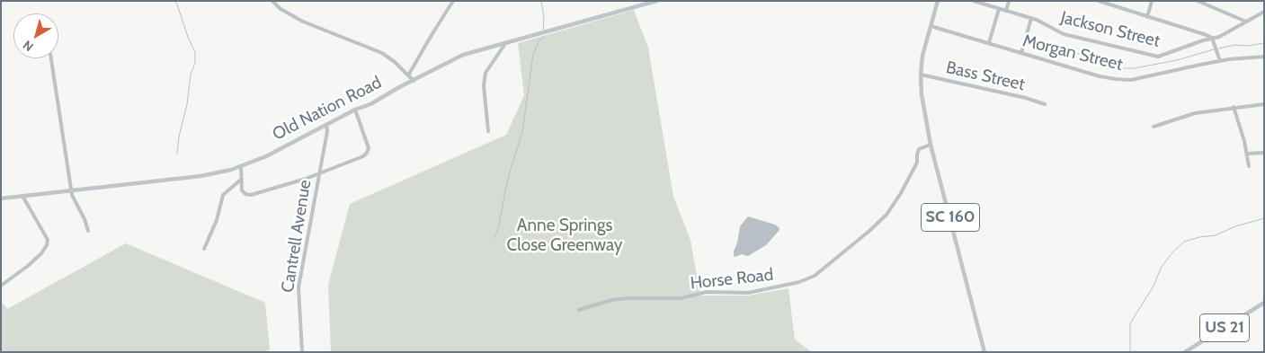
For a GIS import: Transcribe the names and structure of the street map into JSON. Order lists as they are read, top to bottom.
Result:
{
  "streets": {
    "main road": ["Old Nation Road", "SC 160", "US 21"],
    "street": [
      "Jackson Street",
      "Morgan Street",
      "Bass Street",
      "Cantrell Avenue",
      "Horse Road"
    ]
  },
  "crossings": [
    ["Morgan Street", "SC 160"],
    ["Bass Street", "SC 160"],
    ["Old Nation Road", "Cantrell Avenue"],
    ["SC 160", "Horse Road"]
  ],
  "parks": ["Anne Springs Close Greenway"],
  "north": "bottom left"
}
